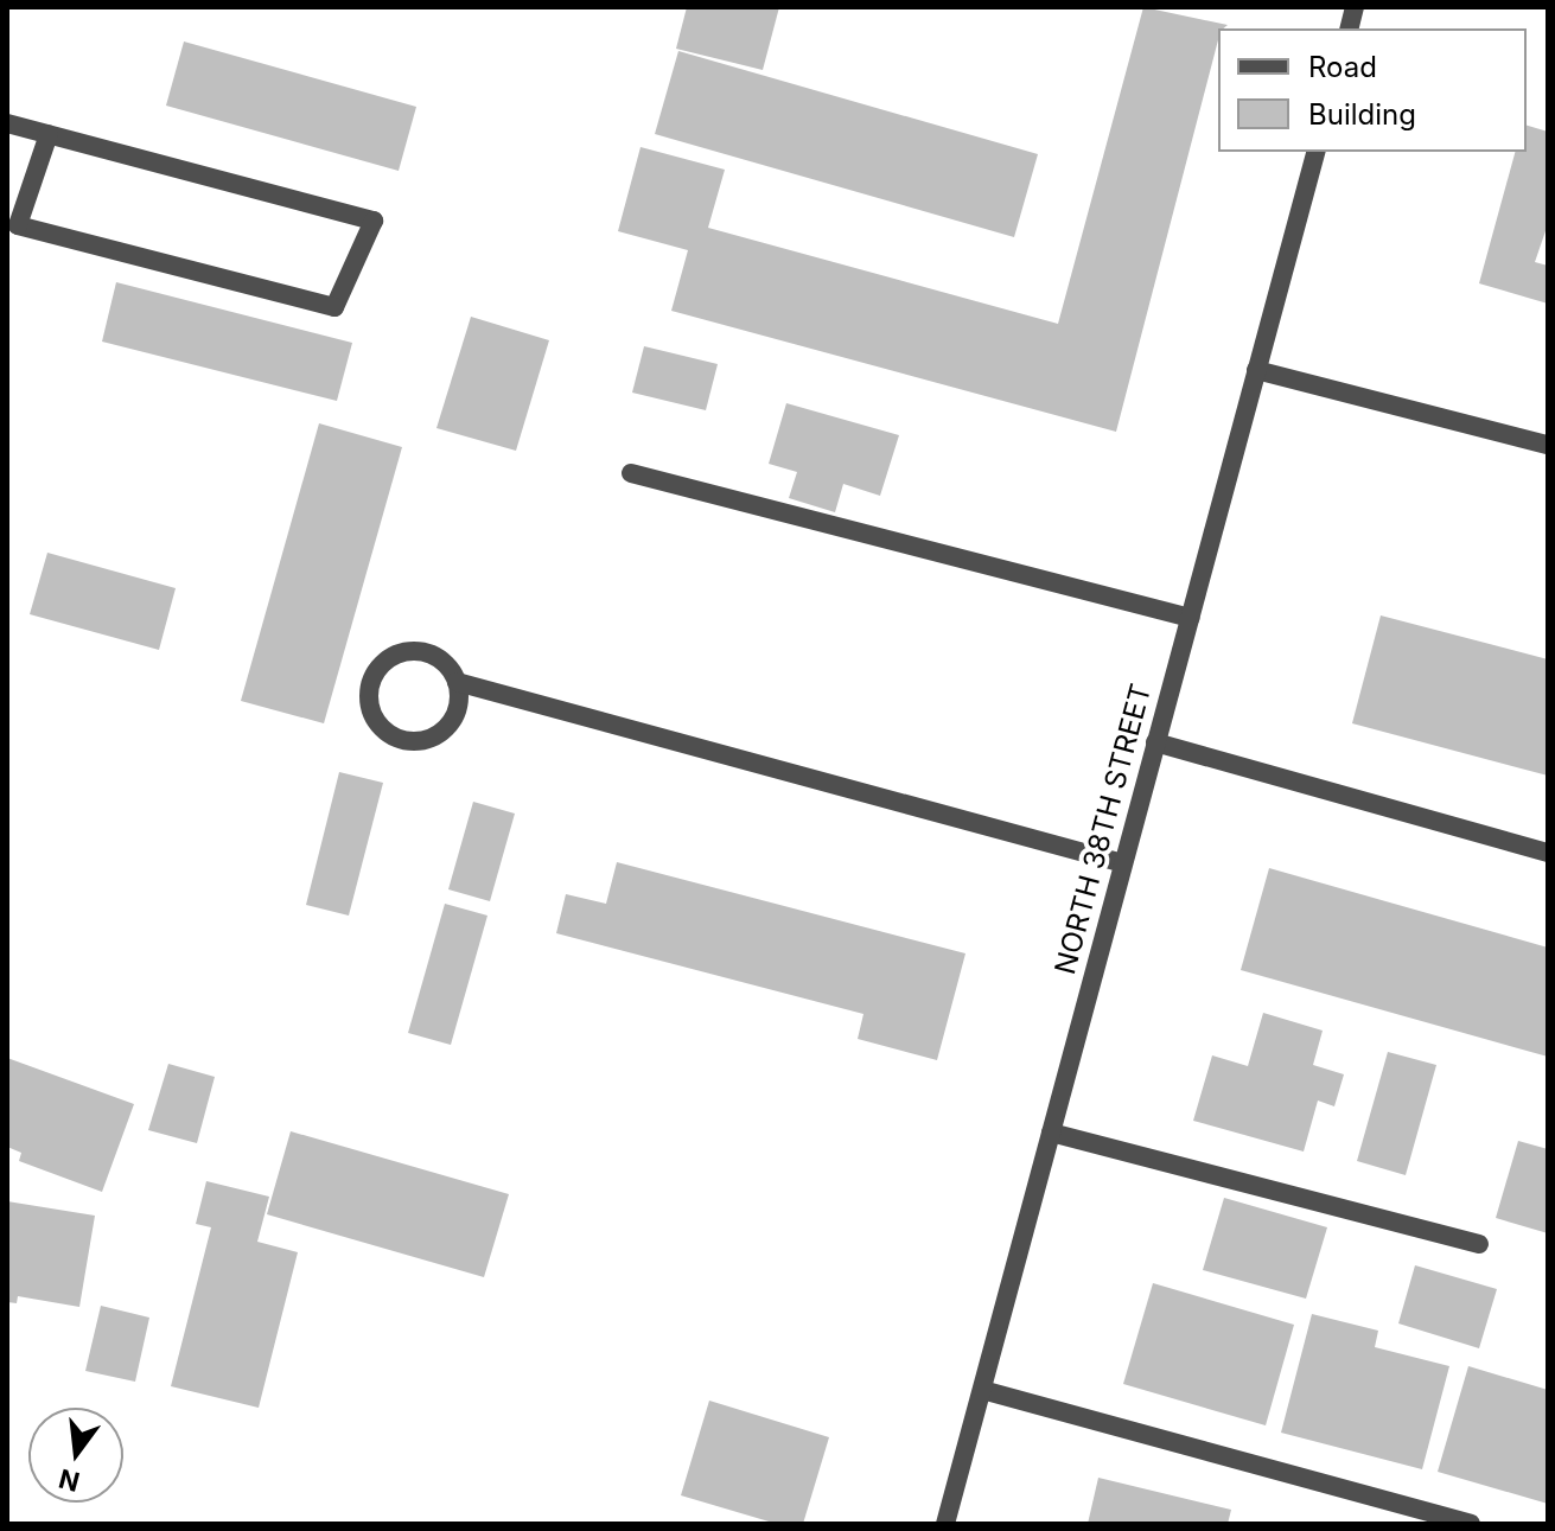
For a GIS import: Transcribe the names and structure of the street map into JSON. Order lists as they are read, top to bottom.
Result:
{
  "streets": {
    "street": ["NORTH 38TH STREET"]
  },
  "legend": ["Road", "Building"],
  "north": "bottom"
}
